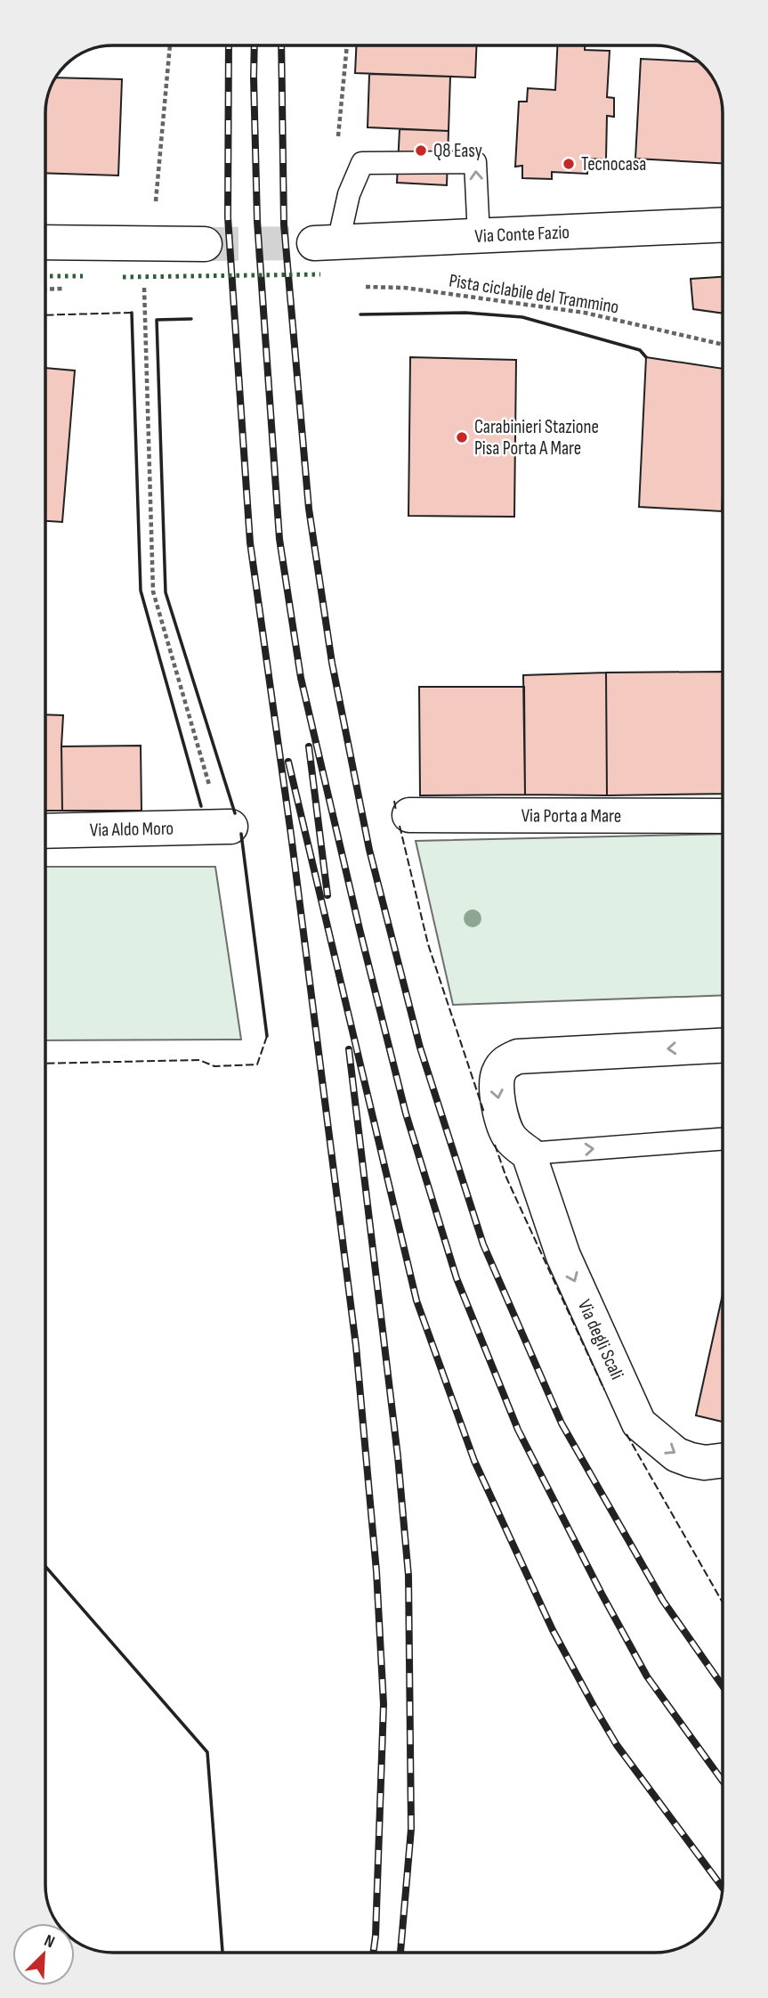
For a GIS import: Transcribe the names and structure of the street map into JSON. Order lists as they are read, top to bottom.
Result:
{
  "streets": {
    "street": [
      "Via Conte Fazio",
      "Via Porta a Mare",
      "Via Aldo Moro",
      "Via degli Scali"
    ],
    "path": ["Pista ciclabile del Trammino"]
  },
  "places": ["Q8 Easy", "Tecnocasa", "Carabinieri Stazione Pisa Porta A Mare"],
  "north": "top right"
}
